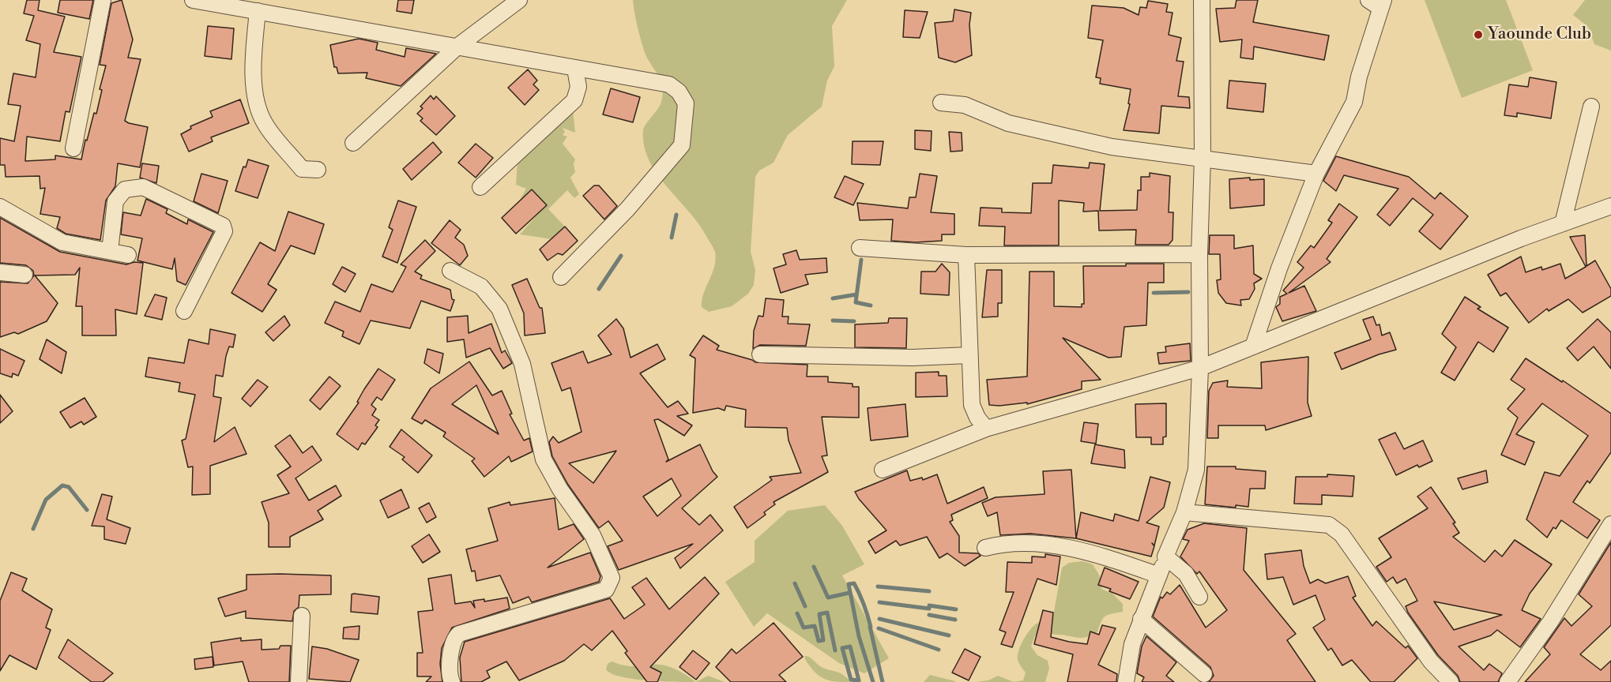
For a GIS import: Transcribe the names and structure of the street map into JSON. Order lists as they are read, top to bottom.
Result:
{
  "places": ["Yaounde Club"]
}
